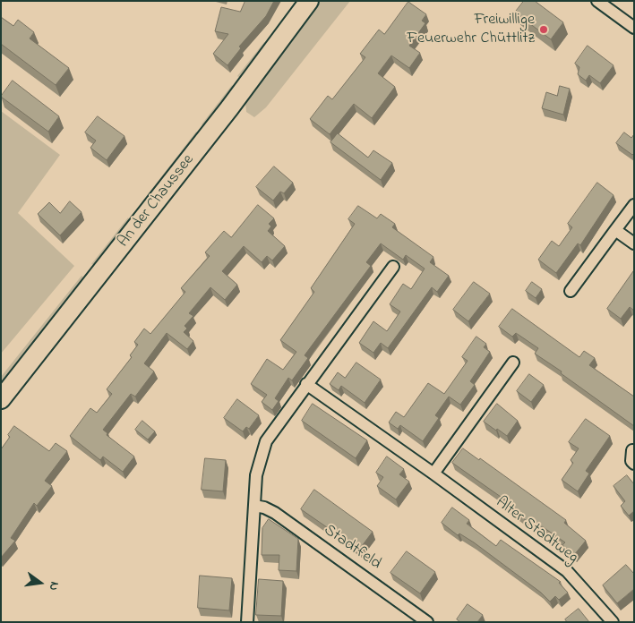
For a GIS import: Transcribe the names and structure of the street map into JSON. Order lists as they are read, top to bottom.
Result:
{
  "streets": {
    "main road": ["An der Chaussee"],
    "street": ["Alter Stadtweg", "Stadtfeld"]
  },
  "places": ["Freiwillige Feuerwehr Chüttlitz"],
  "north": "right"
}
